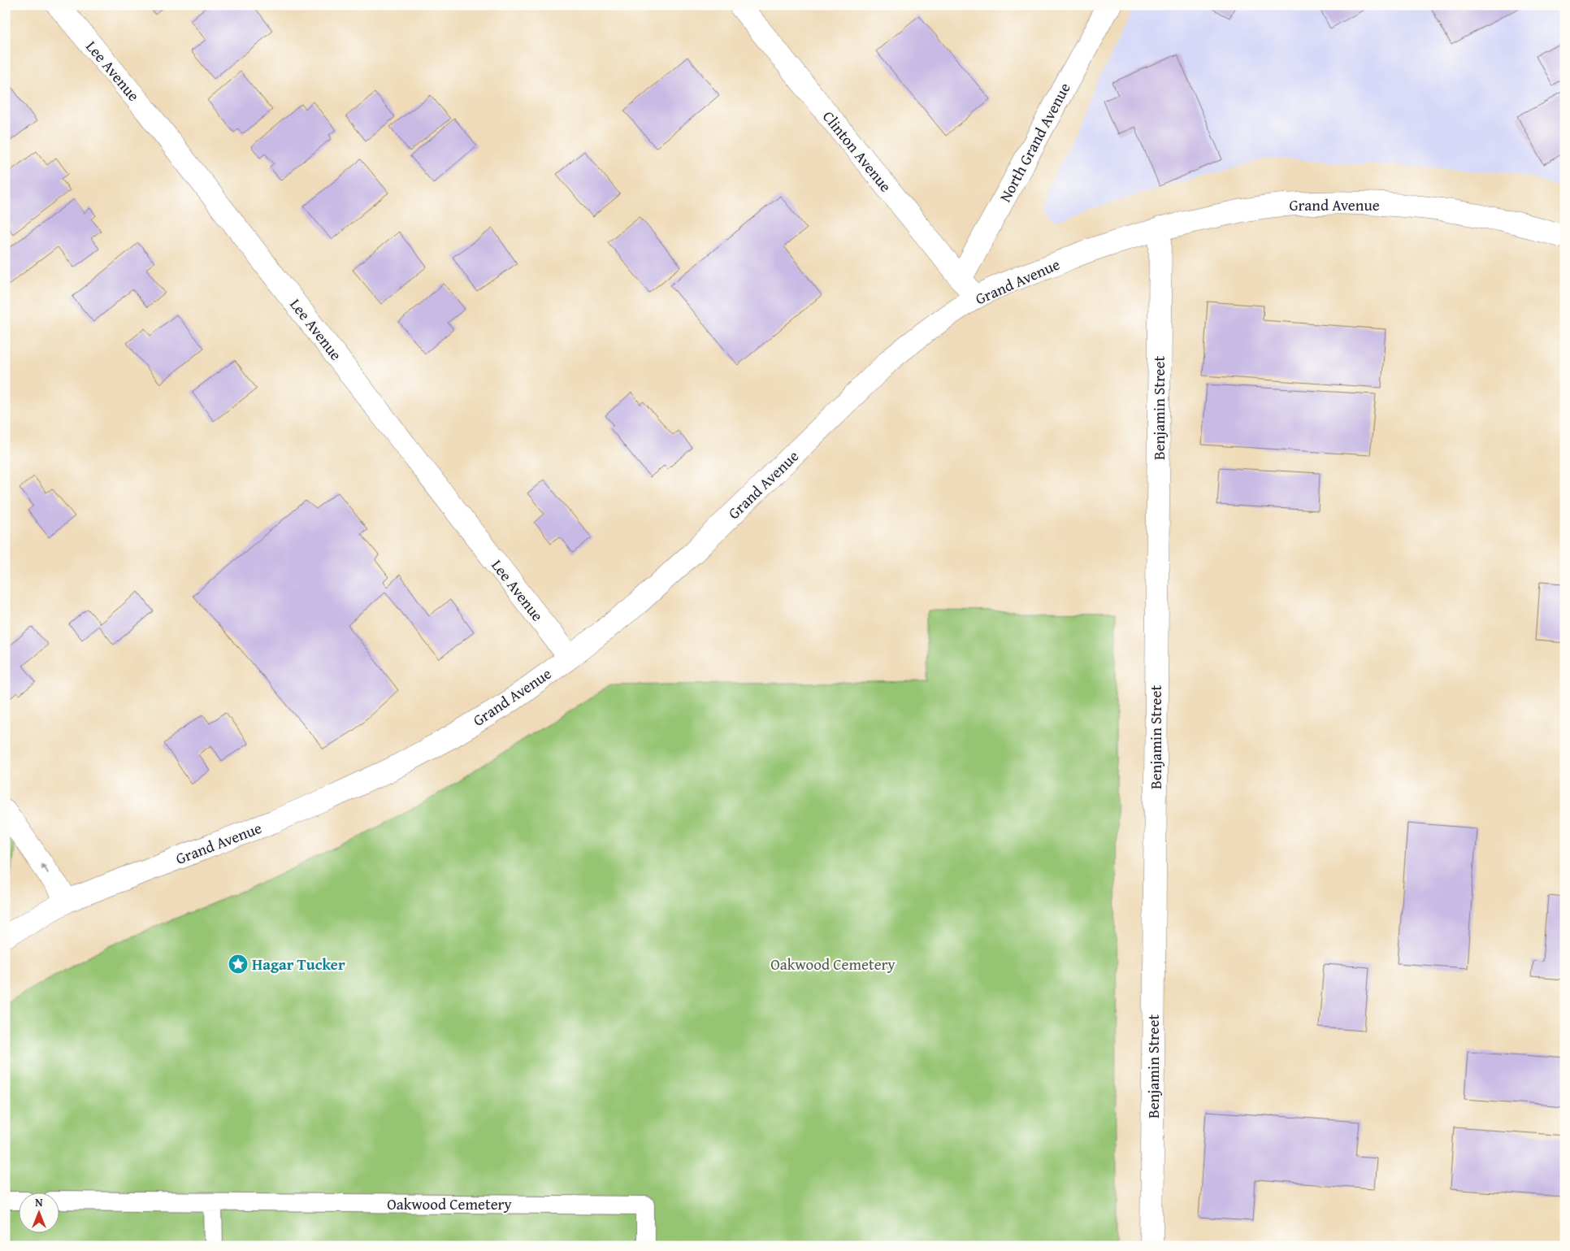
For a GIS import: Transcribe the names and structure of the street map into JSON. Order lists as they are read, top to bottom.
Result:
{
  "streets": {
    "street": [
      "Lee Avenue",
      "North Grand Avenue",
      "Clinton Avenue",
      "Grand Avenue",
      "Benjamin Street"
    ],
    "lane": ["Oakwood Cemetery"]
  },
  "crossings": [
    ["Lee Avenue", "Grand Avenue"],
    ["North Grand Avenue", "Clinton Avenue"],
    ["Clinton Avenue", "Grand Avenue"],
    ["Grand Avenue", "Benjamin Street"]
  ],
  "parks": ["Oakwood Cemetery"],
  "places": {
    "place": ["Hagar Tucker"]
  },
  "north": "top"
}
